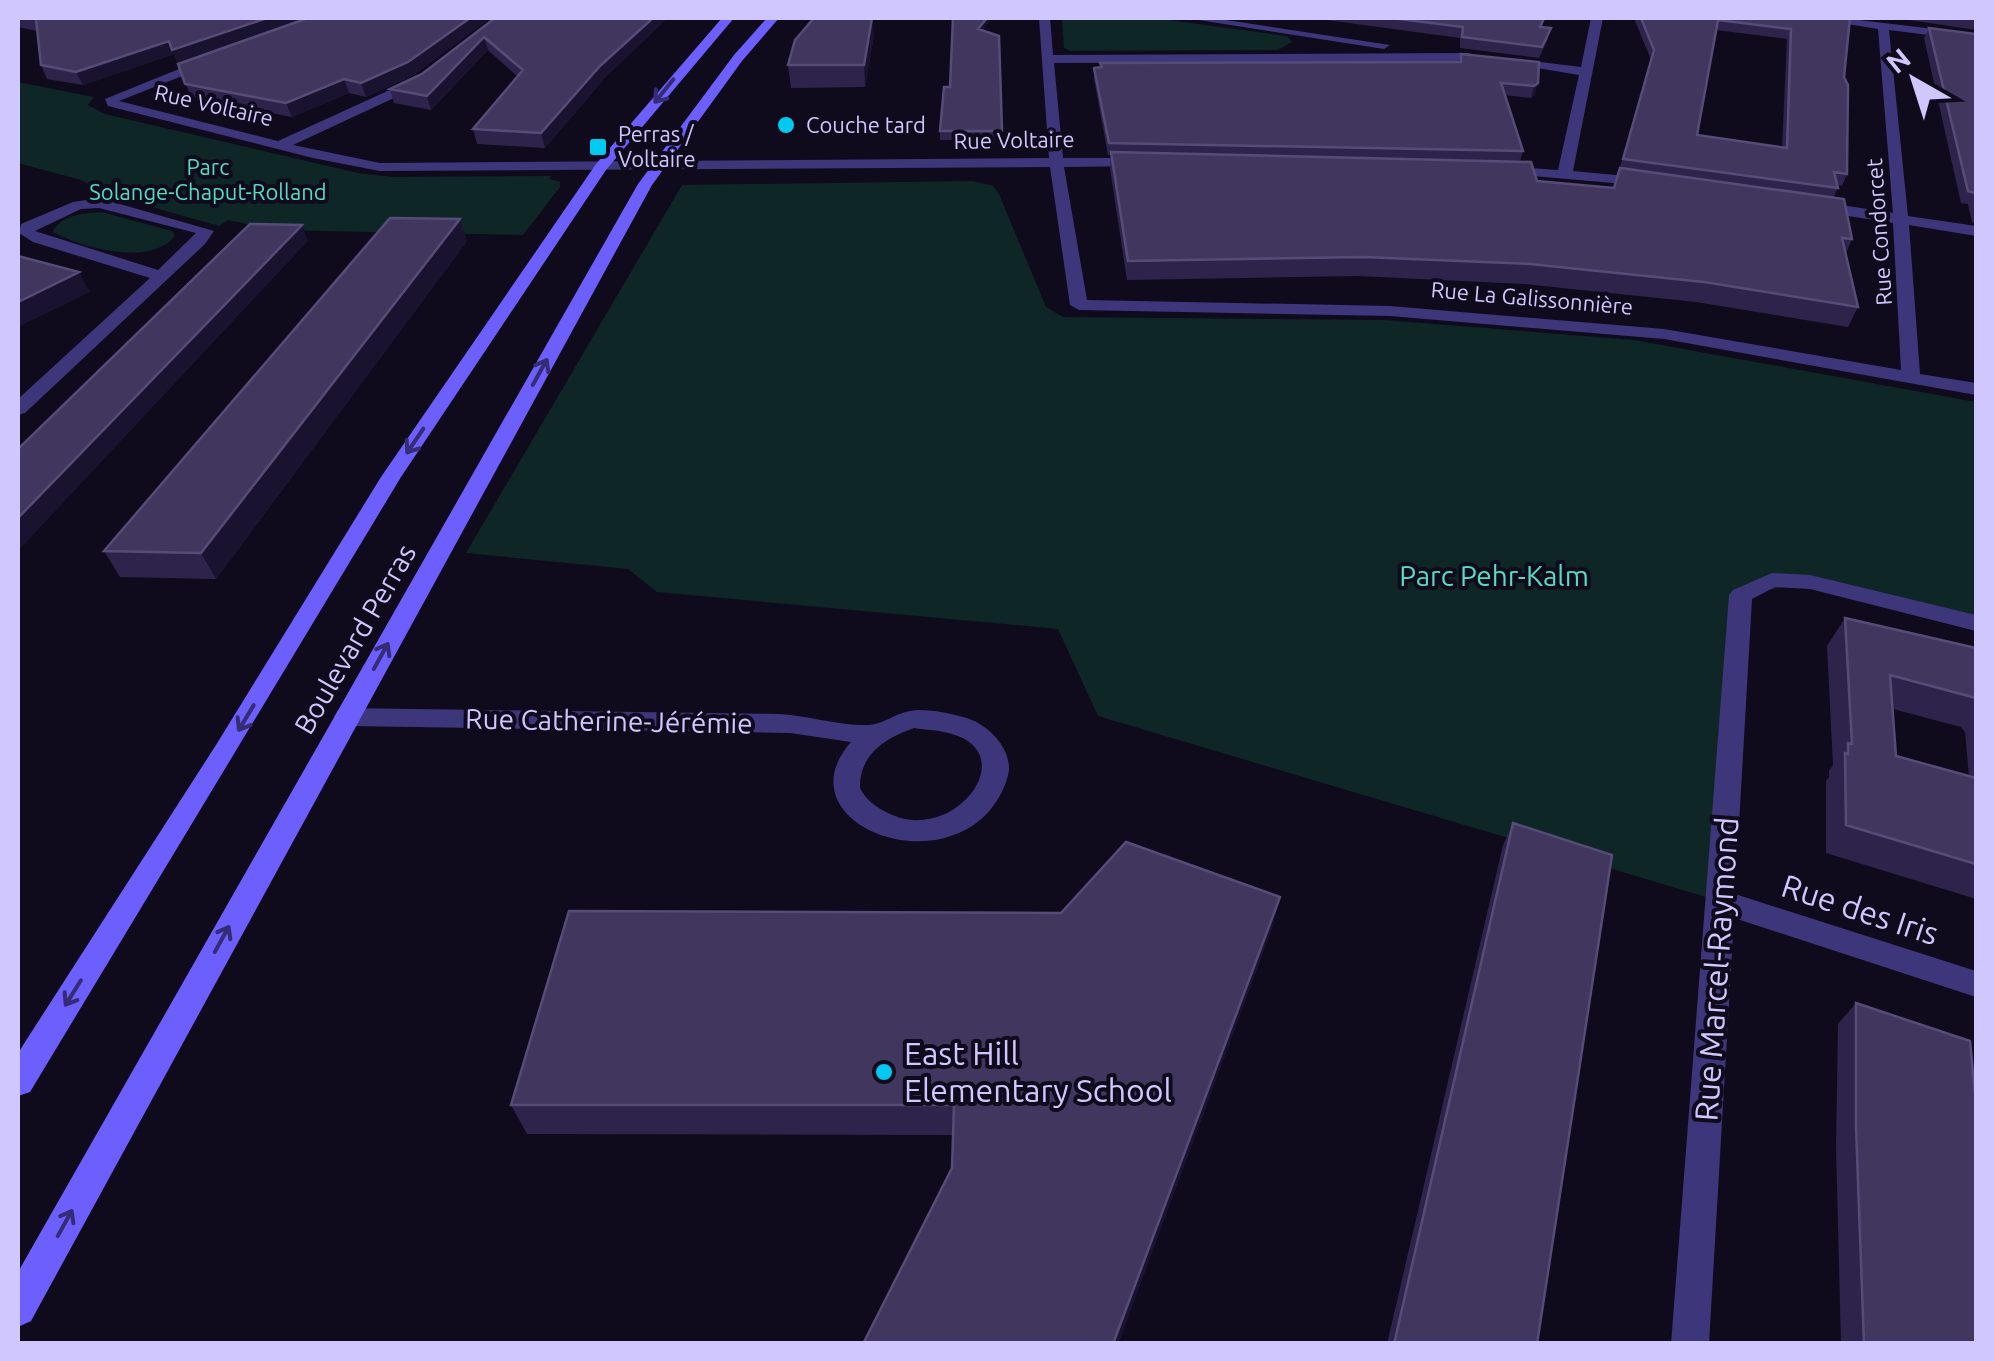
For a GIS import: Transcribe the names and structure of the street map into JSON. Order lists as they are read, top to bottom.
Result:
{
  "streets": {
    "main road": ["Boulevard Perras"],
    "street": [
      "Rue Voltaire",
      "Rue Condorcet",
      "Rue La Galissonnière",
      "Rue Catherine-Jérémie",
      "Rue des Iris",
      "Rue Marcel-Raymond"
    ]
  },
  "crossings": [
    ["Rue Voltaire", "Rue La Galissonnière"],
    ["Rue Voltaire", "Boulevard Perras"],
    ["Rue Condorcet", "Rue La Galissonnière"],
    ["Boulevard Perras", "Rue Catherine-Jérémie"],
    ["Rue des Iris", "Rue Marcel-Raymond"]
  ],
  "parks": ["Parc Solange-Chaput-Rolland", "Parc Pehr-Kalm"],
  "places": {
    "other": ["Couche tard", "East Hill Elementary School"],
    "transit": ["Perras / Voltaire"]
  },
  "north": "top left"
}
